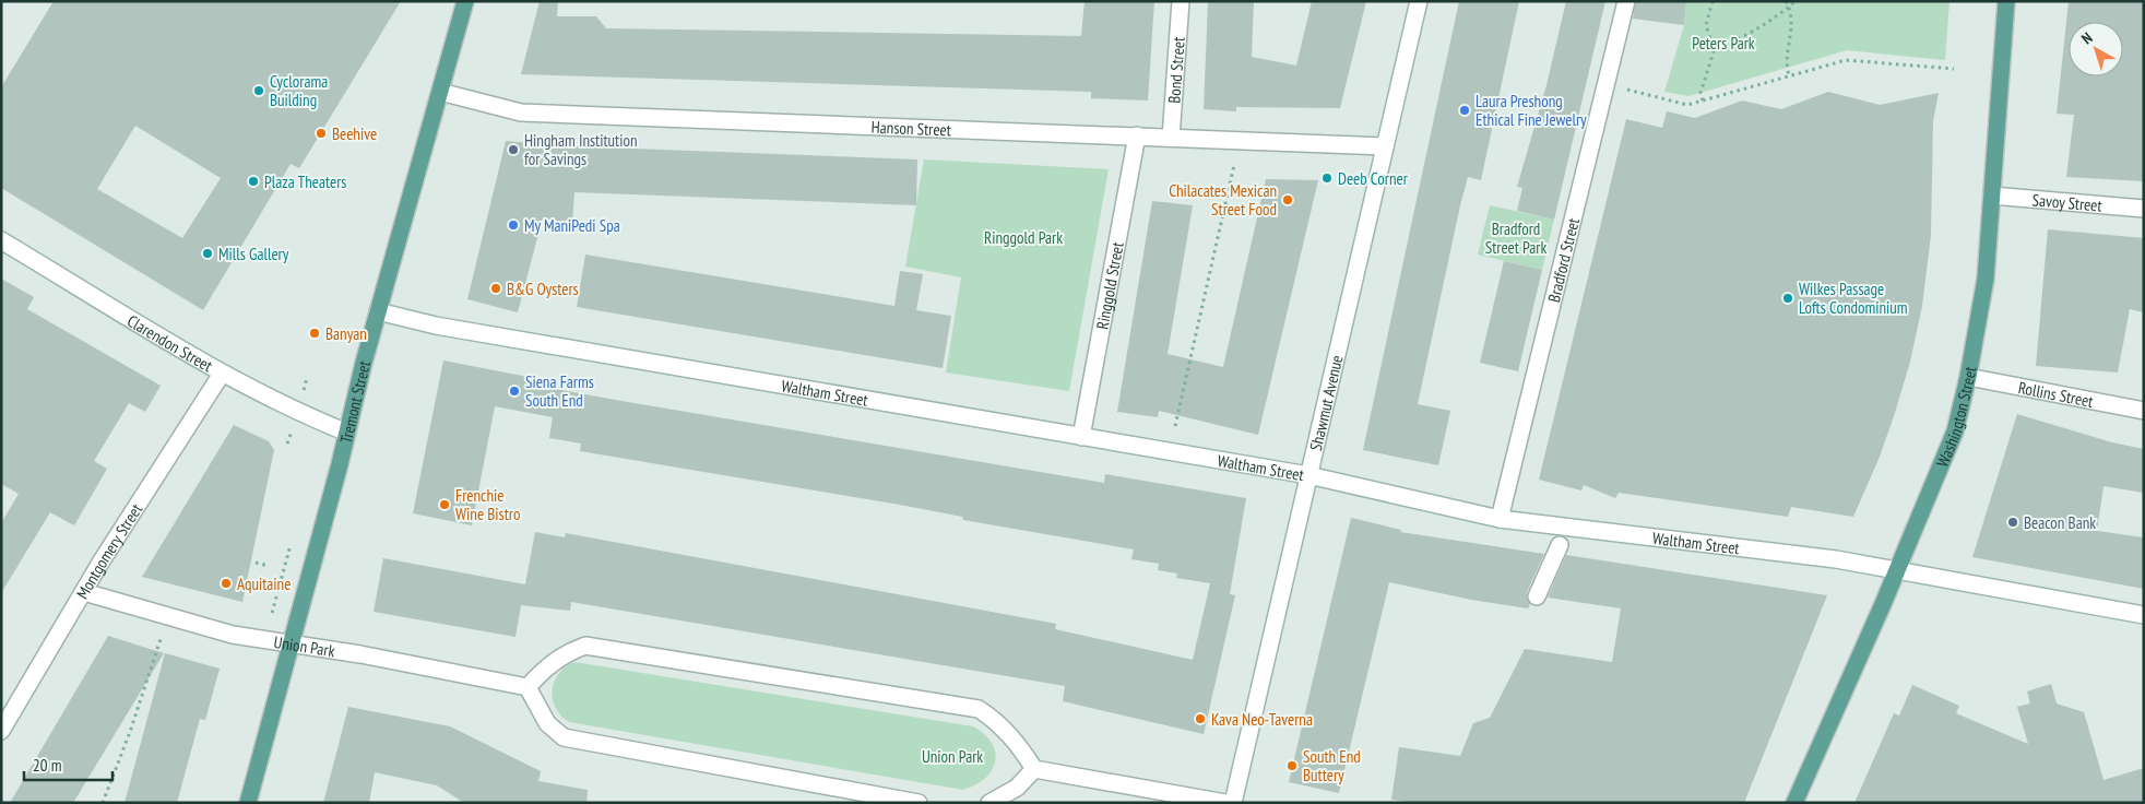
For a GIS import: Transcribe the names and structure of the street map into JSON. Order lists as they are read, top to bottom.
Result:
{
  "streets": {
    "main road": ["Tremont Street", "Washington Street"],
    "street": [
      "Bond Street",
      "Hanson Street",
      "Savoy Street",
      "Bradford Street",
      "Ringgold Street",
      "Clarendon Street",
      "Waltham Street",
      "Rollins Street",
      "Shawmut Avenue",
      "Montgomery Street",
      "Union Park"
    ]
  },
  "crossings": [
    ["Bond Street", "Hanson Street"],
    ["Hanson Street", "Ringgold Street"],
    ["Hanson Street", "Tremont Street"],
    ["Hanson Street", "Shawmut Avenue"],
    ["Savoy Street", "Washington Street"],
    ["Bradford Street", "Waltham Street"],
    ["Ringgold Street", "Waltham Street"],
    ["Clarendon Street", "Tremont Street"],
    ["Clarendon Street", "Montgomery Street"],
    ["Waltham Street", "Tremont Street"],
    ["Waltham Street", "Shawmut Avenue"],
    ["Waltham Street", "Washington Street"],
    ["Rollins Street", "Washington Street"],
    ["Tremont Street", "Union Park"],
    ["Montgomery Street", "Union Park"]
  ],
  "parks": [
    "Peters Park",
    "Bradford Street Park",
    "Ringgold Park",
    "Union Park"
  ],
  "places": [
    "Cyclorama Building",
    "Laura Preshong Ethical Fine Jewelry",
    "Beehive",
    "Hingham Institution for Savings",
    "Deeb Corner",
    "Plaza Theaters",
    "Chilacates Mexican Street Food",
    "My ManiPedi Spa",
    "Mills Gallery",
    "B&G Oysters",
    "Wilkes Passage Lofts Condominium",
    "Banyan",
    "Siena Farms South End",
    "Frenchie Wine Bistro",
    "Beacon Bank",
    "Aquitaine",
    "Kava Neo-Taverna",
    "South End Buttery"
  ],
  "scale_bar": "20 m",
  "north": "top left"
}
